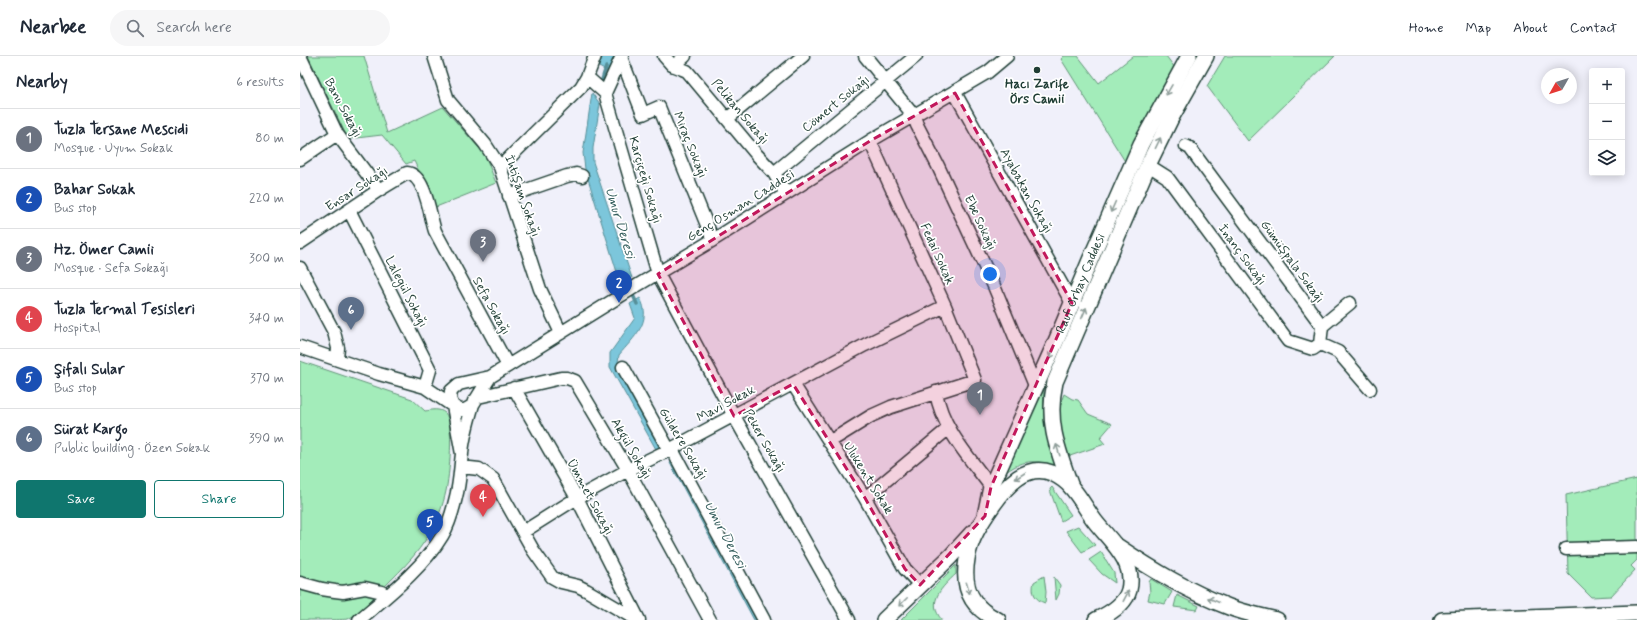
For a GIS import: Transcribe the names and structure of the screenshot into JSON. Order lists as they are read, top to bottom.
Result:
{
  "streets": {
    "main road": ["Rauf Orbay Caddesi"],
    "street": [
      "Cömert Sokağı",
      "Banu Sokağı",
      "Pelikan Sokağı",
      "Miraç Sokağı",
      "Karçiçeği Sokağı",
      "Ensar Sokağı",
      "Ayabakan Sokağı",
      "İhtişam Sokağı",
      "Genç Osman Caddesi",
      "Ebe Sokağı",
      "Fedai Sokak",
      "İnanç Sokağı",
      "Gümüşpala Sokağı",
      "Lalegül Sokağı",
      "Sefa Sokağı",
      "Mavi Sokak",
      "Peker Sokağı",
      "Güldere Sokağı",
      "Akgül Sokağı",
      "Ulukent Sokak",
      "Ümmet Sokağı"
    ]
  },
  "crossings": [
    ["Cömert Sokağı", "Pelikan Sokağı"],
    ["Cömert Sokağı", "Ebe Sokağı"],
    ["Banu Sokağı", "Ensar Sokağı"],
    ["Pelikan Sokağı", "Genç Osman Caddesi"],
    ["Miraç Sokağı", "Genç Osman Caddesi"],
    ["Karçiçeği Sokağı", "Genç Osman Caddesi"],
    ["Karçiçeği Sokağı", "Peker Sokağı"],
    ["Ensar Sokağı", "Lalegül Sokağı"],
    ["Ensar Sokağı", "Sefa Sokağı"],
    ["Ayabakan Sokağı", "Genç Osman Caddesi"],
    ["Ayabakan Sokağı", "Rauf Orbay Caddesi"],
    ["İhtişam Sokağı", "Genç Osman Caddesi"],
    ["Genç Osman Caddesi", "Ebe Sokağı"],
    ["Genç Osman Caddesi", "Fedai Sokak"],
    ["Genç Osman Caddesi", "Lalegül Sokağı"],
    ["Genç Osman Caddesi", "Sefa Sokağı"],
    ["Genç Osman Caddesi", "Peker Sokağı"],
    ["Genç Osman Caddesi", "Akgül Sokağı"],
    ["Ebe Sokağı", "Rauf Orbay Caddesi"],
    ["Fedai Sokak", "Mavi Sokak"],
    ["İnanç Sokağı", "Rauf Orbay Caddesi"],
    ["Rauf Orbay Caddesi", "Ulukent Sokak"],
    ["Mavi Sokak", "Peker Sokağı"],
    ["Mavi Sokak", "Güldere Sokağı"],
    ["Mavi Sokak", "Akgül Sokağı"],
    ["Mavi Sokak", "Ulukent Sokak"],
    ["Mavi Sokak", "Ümmet Sokağı"],
    ["Akgül Sokağı", "Ümmet Sokağı"]
  ],
  "water": ["Umur Deresi"],
  "places": ["Hacı Zarife Örs Camii"],
  "north": "bottom left",
  "page": {
    "header": "Nearbee",
    "search": "Search here",
    "nav": [
      "Home",
      "Map",
      "About",
      "Contact"
    ],
    "heading": ["Nearby", "6 results"],
    "map_buttons": ["+", "−"],
    "list": [
      {
        "mark": "1",
        "name": "Tuzla Tersane Mescidi",
        "note": "Mosque · Uyum Sokak",
        "value": "80 m"
      },
      {
        "mark": "2",
        "name": "Bahar Sokak",
        "note": "Bus stop",
        "value": "220 m"
      },
      {
        "mark": "3",
        "name": "Hz. Ömer Camii",
        "note": "Mosque · Sefa Sokağı",
        "value": "300 m"
      },
      {
        "mark": "4",
        "name": "Tuzla Termal Tesisleri",
        "note": "Hospital",
        "value": "340 m"
      },
      {
        "mark": "5",
        "name": "Şifalı Sular",
        "note": "Bus stop",
        "value": "370 m"
      },
      {
        "mark": "6",
        "name": "Sürat Kargo",
        "note": "Public building · Özen Sokak",
        "value": "390 m"
      }
    ],
    "pins": [
      "3",
      "2",
      "6",
      "1",
      "4",
      "5"
    ],
    "buttons": ["Save", "Share"]
  }
}
